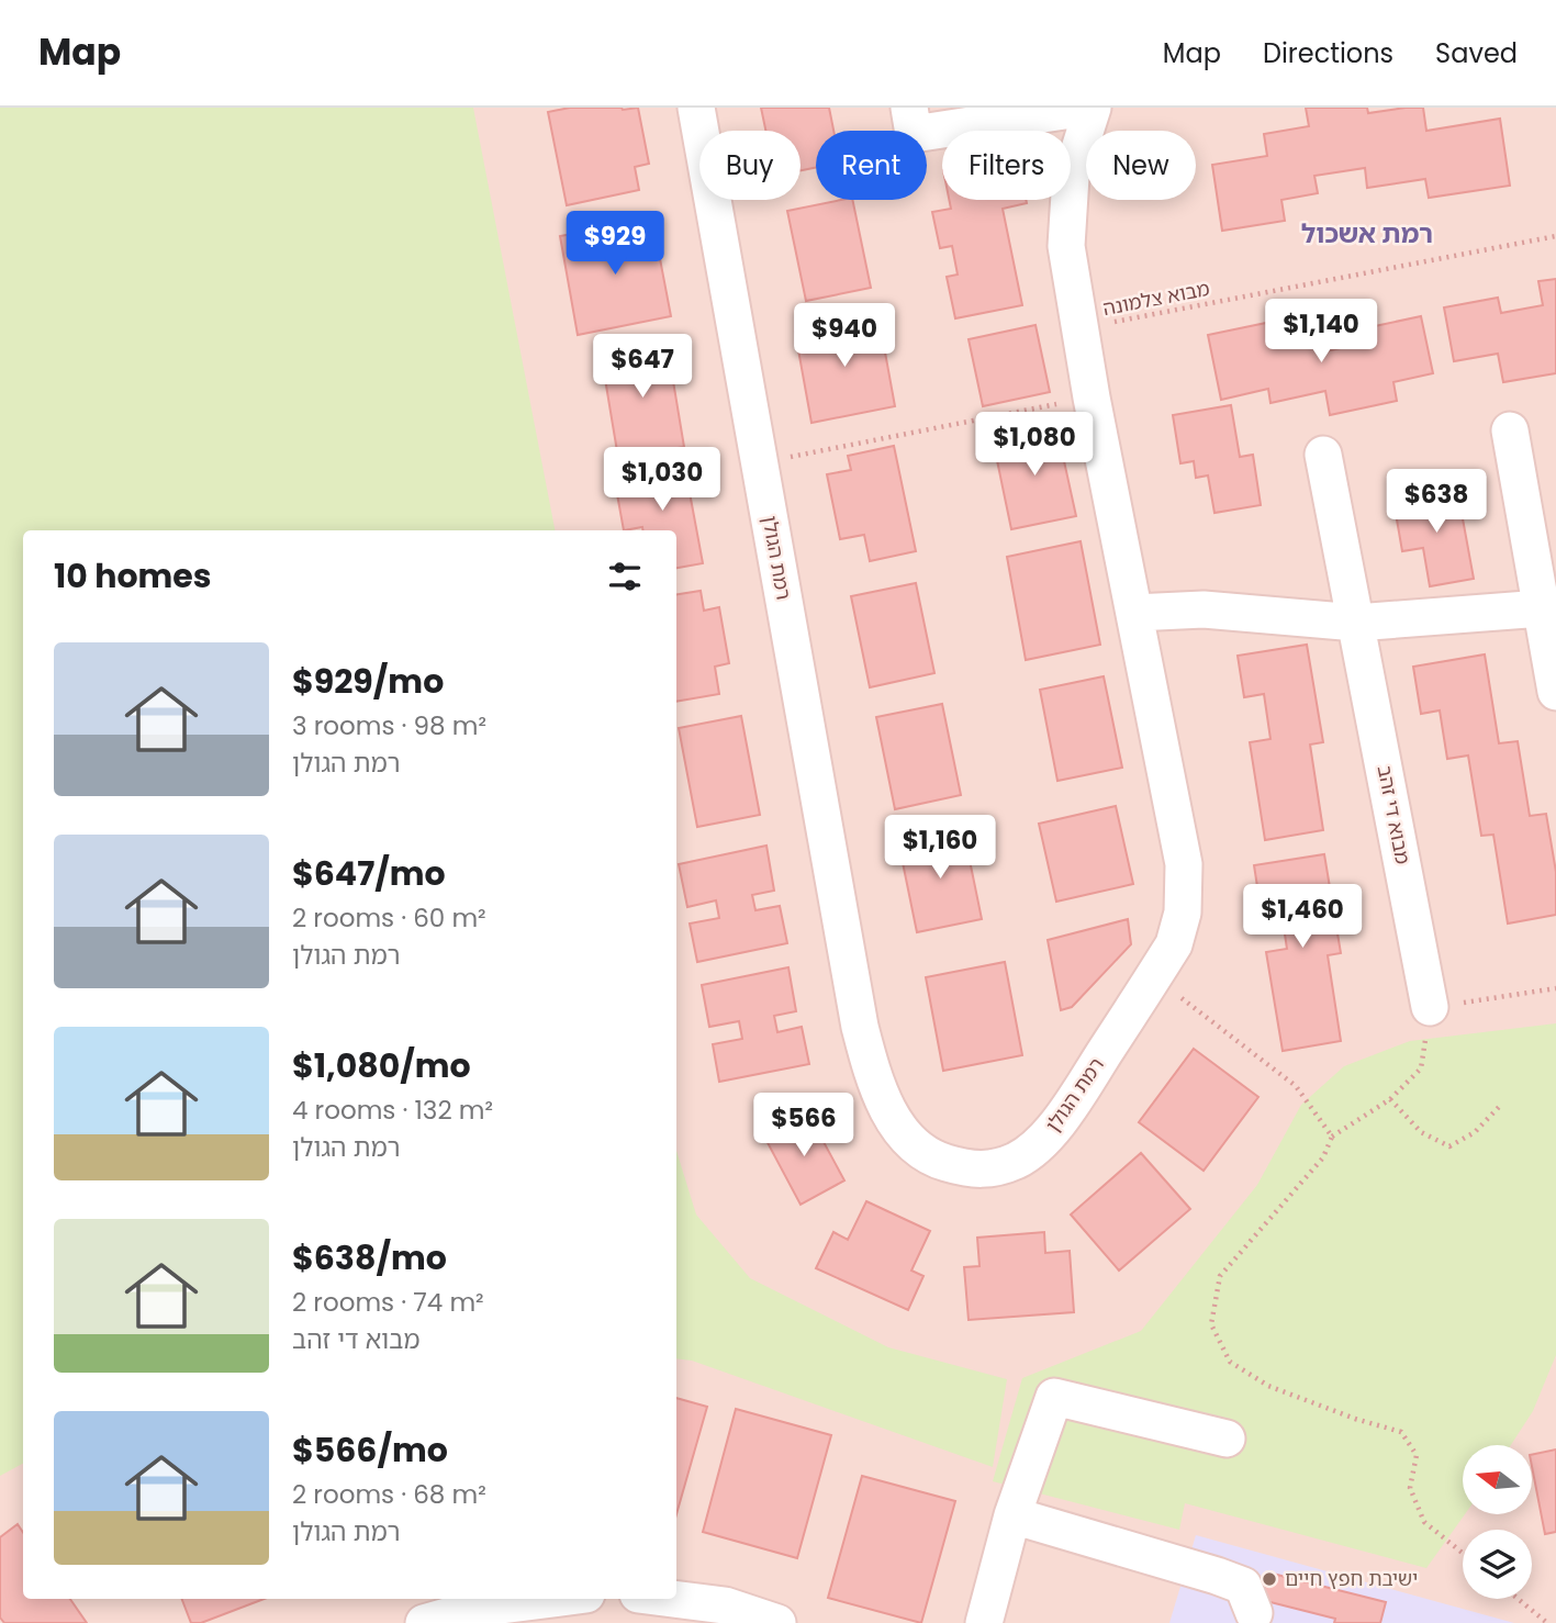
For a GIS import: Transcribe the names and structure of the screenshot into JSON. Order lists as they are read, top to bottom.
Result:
{
  "streets": {
    "street": ["רמת הגולן", "מבוא די זהב"],
    "path": ["מבוא צלמונה"]
  },
  "crossings": [
    ["מבוא צלמונה", "רמת הגולן"]
  ],
  "districts": ["רמת אשכול"],
  "places": ["ישיבת חפץ חיים"],
  "north": "left",
  "page": {
    "header": "Map",
    "nav": ["Map", "Directions", "Saved"],
    "chip": [
      "Buy",
      "Rent",
      "Filters",
      "New"
    ],
    "price": [
      "$929",
      "$1,140",
      "$940",
      "$647",
      "$1,080",
      "$1,030",
      "$638",
      "$1,160",
      "$1,460",
      "$566"
    ],
    "heading": "10 homes",
    "list": [
      {
        "name": "$929/mo",
        "note": "3 rooms · 98 m² · רמת הגולן"
      },
      {
        "name": "$647/mo",
        "note": "2 rooms · 60 m² · רמת הגולן"
      },
      {
        "name": "$1,080/mo",
        "note": "4 rooms · 132 m² · רמת הגולן"
      },
      {
        "name": "$638/mo",
        "note": "2 rooms · 74 m² · מבוא די זהב"
      },
      {
        "name": "$566/mo",
        "note": "2 rooms · 68 m² · רמת הגולן"
      }
    ]
  }
}
